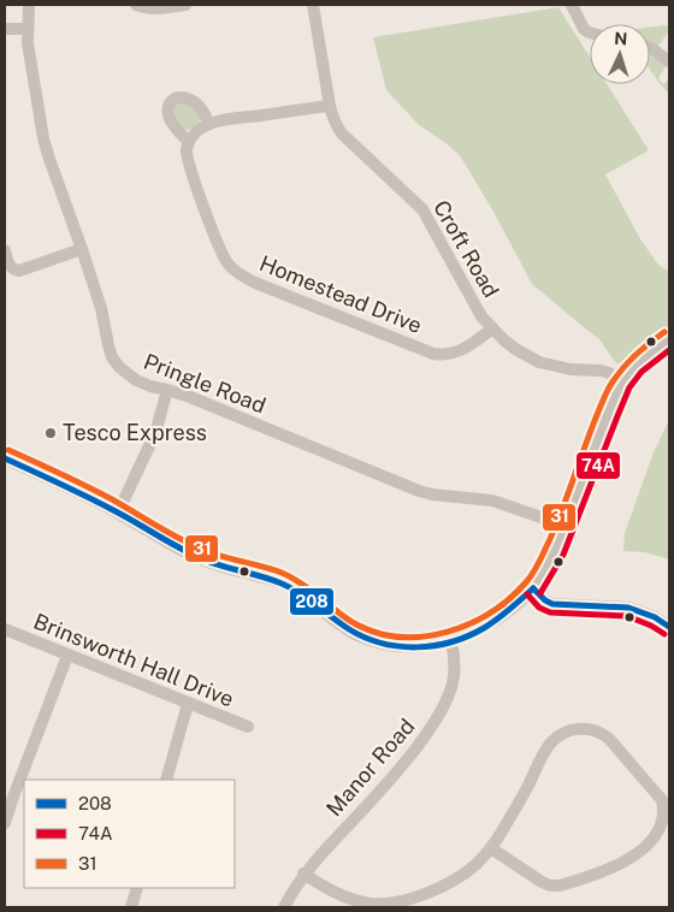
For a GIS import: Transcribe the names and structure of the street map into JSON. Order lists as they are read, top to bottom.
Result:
{
  "streets": {
    "street": [
      "Croft Road",
      "Homestead Drive",
      "Pringle Road",
      "Brinsworth Hall Drive",
      "Manor Road"
    ]
  },
  "crossings": [
    ["Croft Road", "Homestead Drive"]
  ],
  "places": ["Tesco Express"],
  "lines": ["transit line 31", "transit line 74A", "transit line 208"],
  "legend": ["208", "74A", "31"],
  "north": "top"
}
